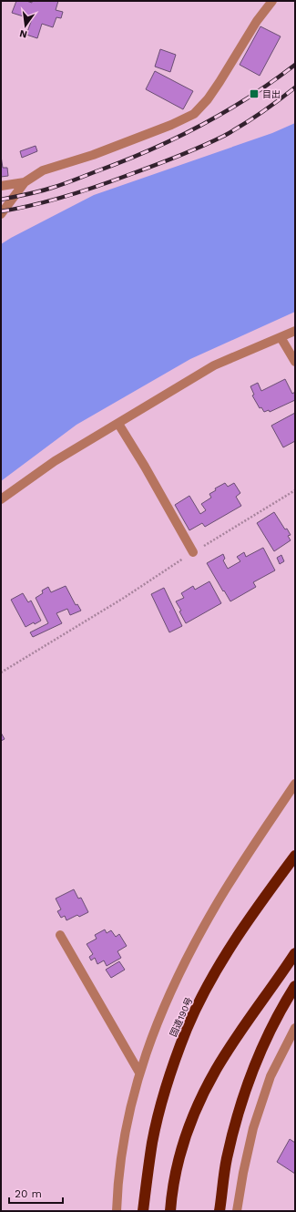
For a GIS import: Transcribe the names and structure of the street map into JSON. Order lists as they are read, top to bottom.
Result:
{
  "streets": {
    "highway": ["国道190号"]
  },
  "places": {
    "transit": ["目出"]
  },
  "scale_bar": "20 m",
  "north": "bottom"
}
